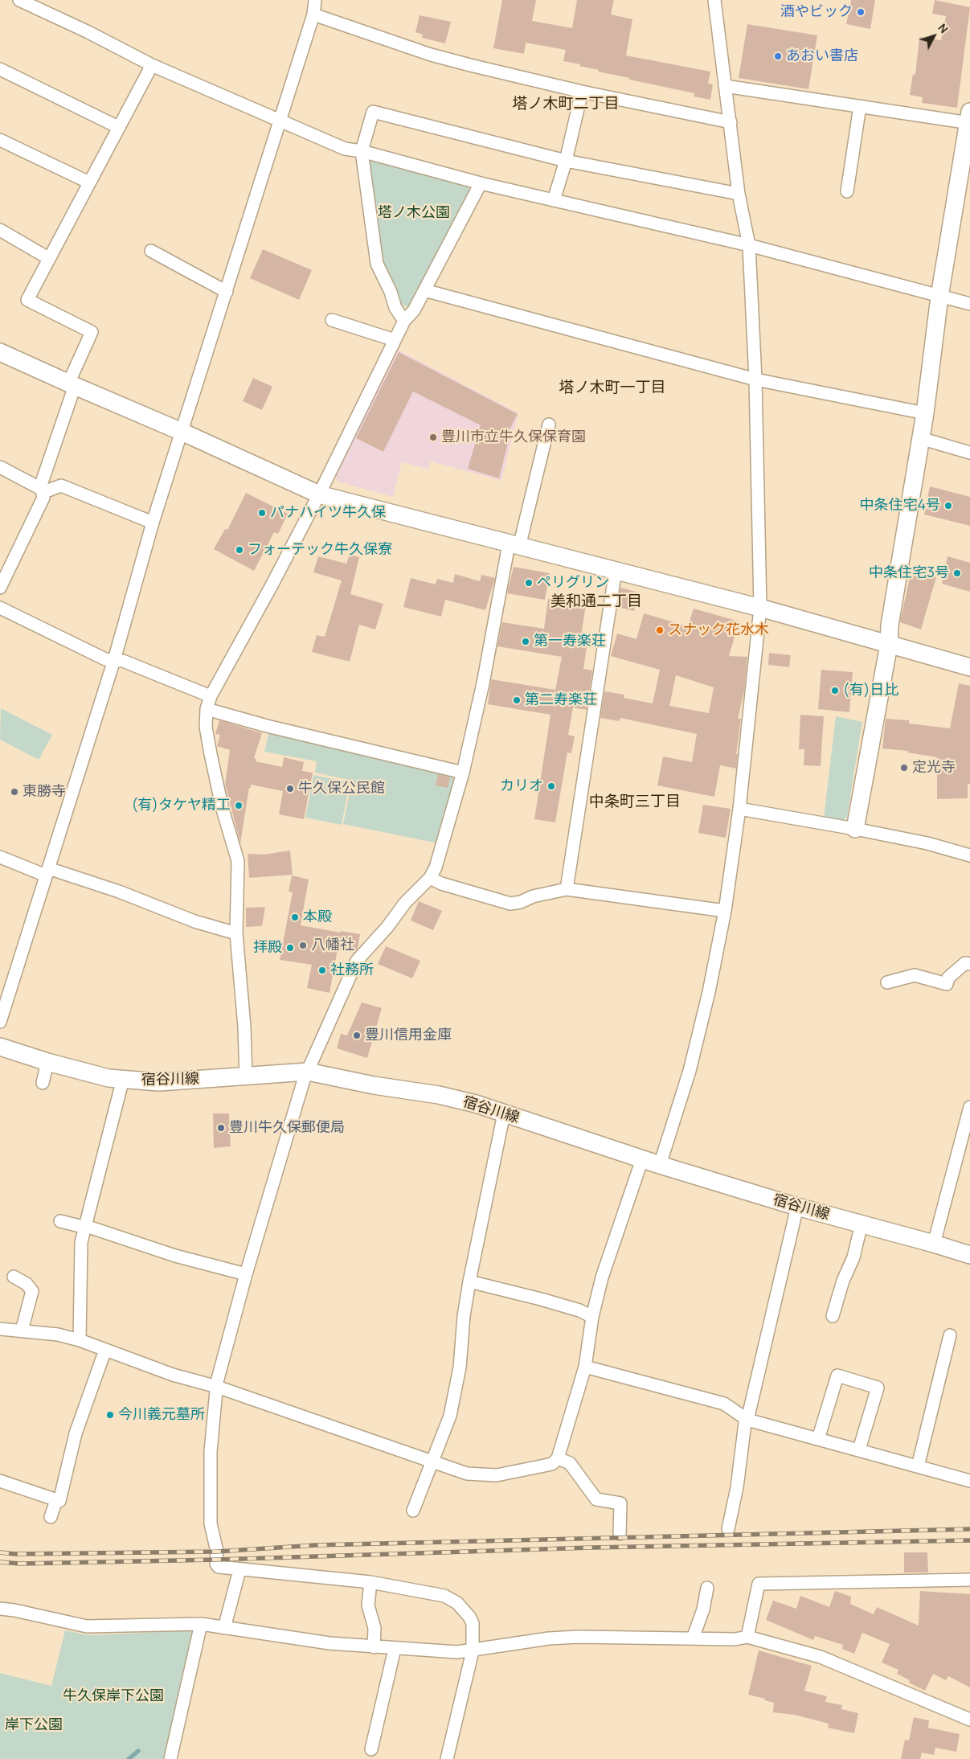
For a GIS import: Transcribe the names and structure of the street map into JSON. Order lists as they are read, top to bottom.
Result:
{
  "streets": {
    "street": ["宿谷川線"]
  },
  "districts": [
    "塔ノ木町二丁目",
    "塔ノ木町一丁目",
    "美和通二丁目",
    "中条町三丁目"
  ],
  "parks": ["塔ノ木公園", "牛久保岸下公園", "岸下公園"],
  "places": [
    "酒やビック",
    "あおい書店",
    "豊川市立牛久保保育園",
    "中条住宅4号",
    "パナハイツ牛久保",
    "フォーテック牛久保寮",
    "中条住宅3号",
    "ペリグリン",
    "スナック花水木",
    "第一寿楽荘",
    "(有)日比",
    "第二寿楽荘",
    "定光寺",
    "カリオ",
    "牛久保公民館",
    "東勝寺",
    "(有)タケヤ精工",
    "本殿",
    "八幡社",
    "拝殿",
    "社務所",
    "豊川信用金庫",
    "豊川牛久保郵便局",
    "今川義元墓所"
  ],
  "north": "top right"
}
